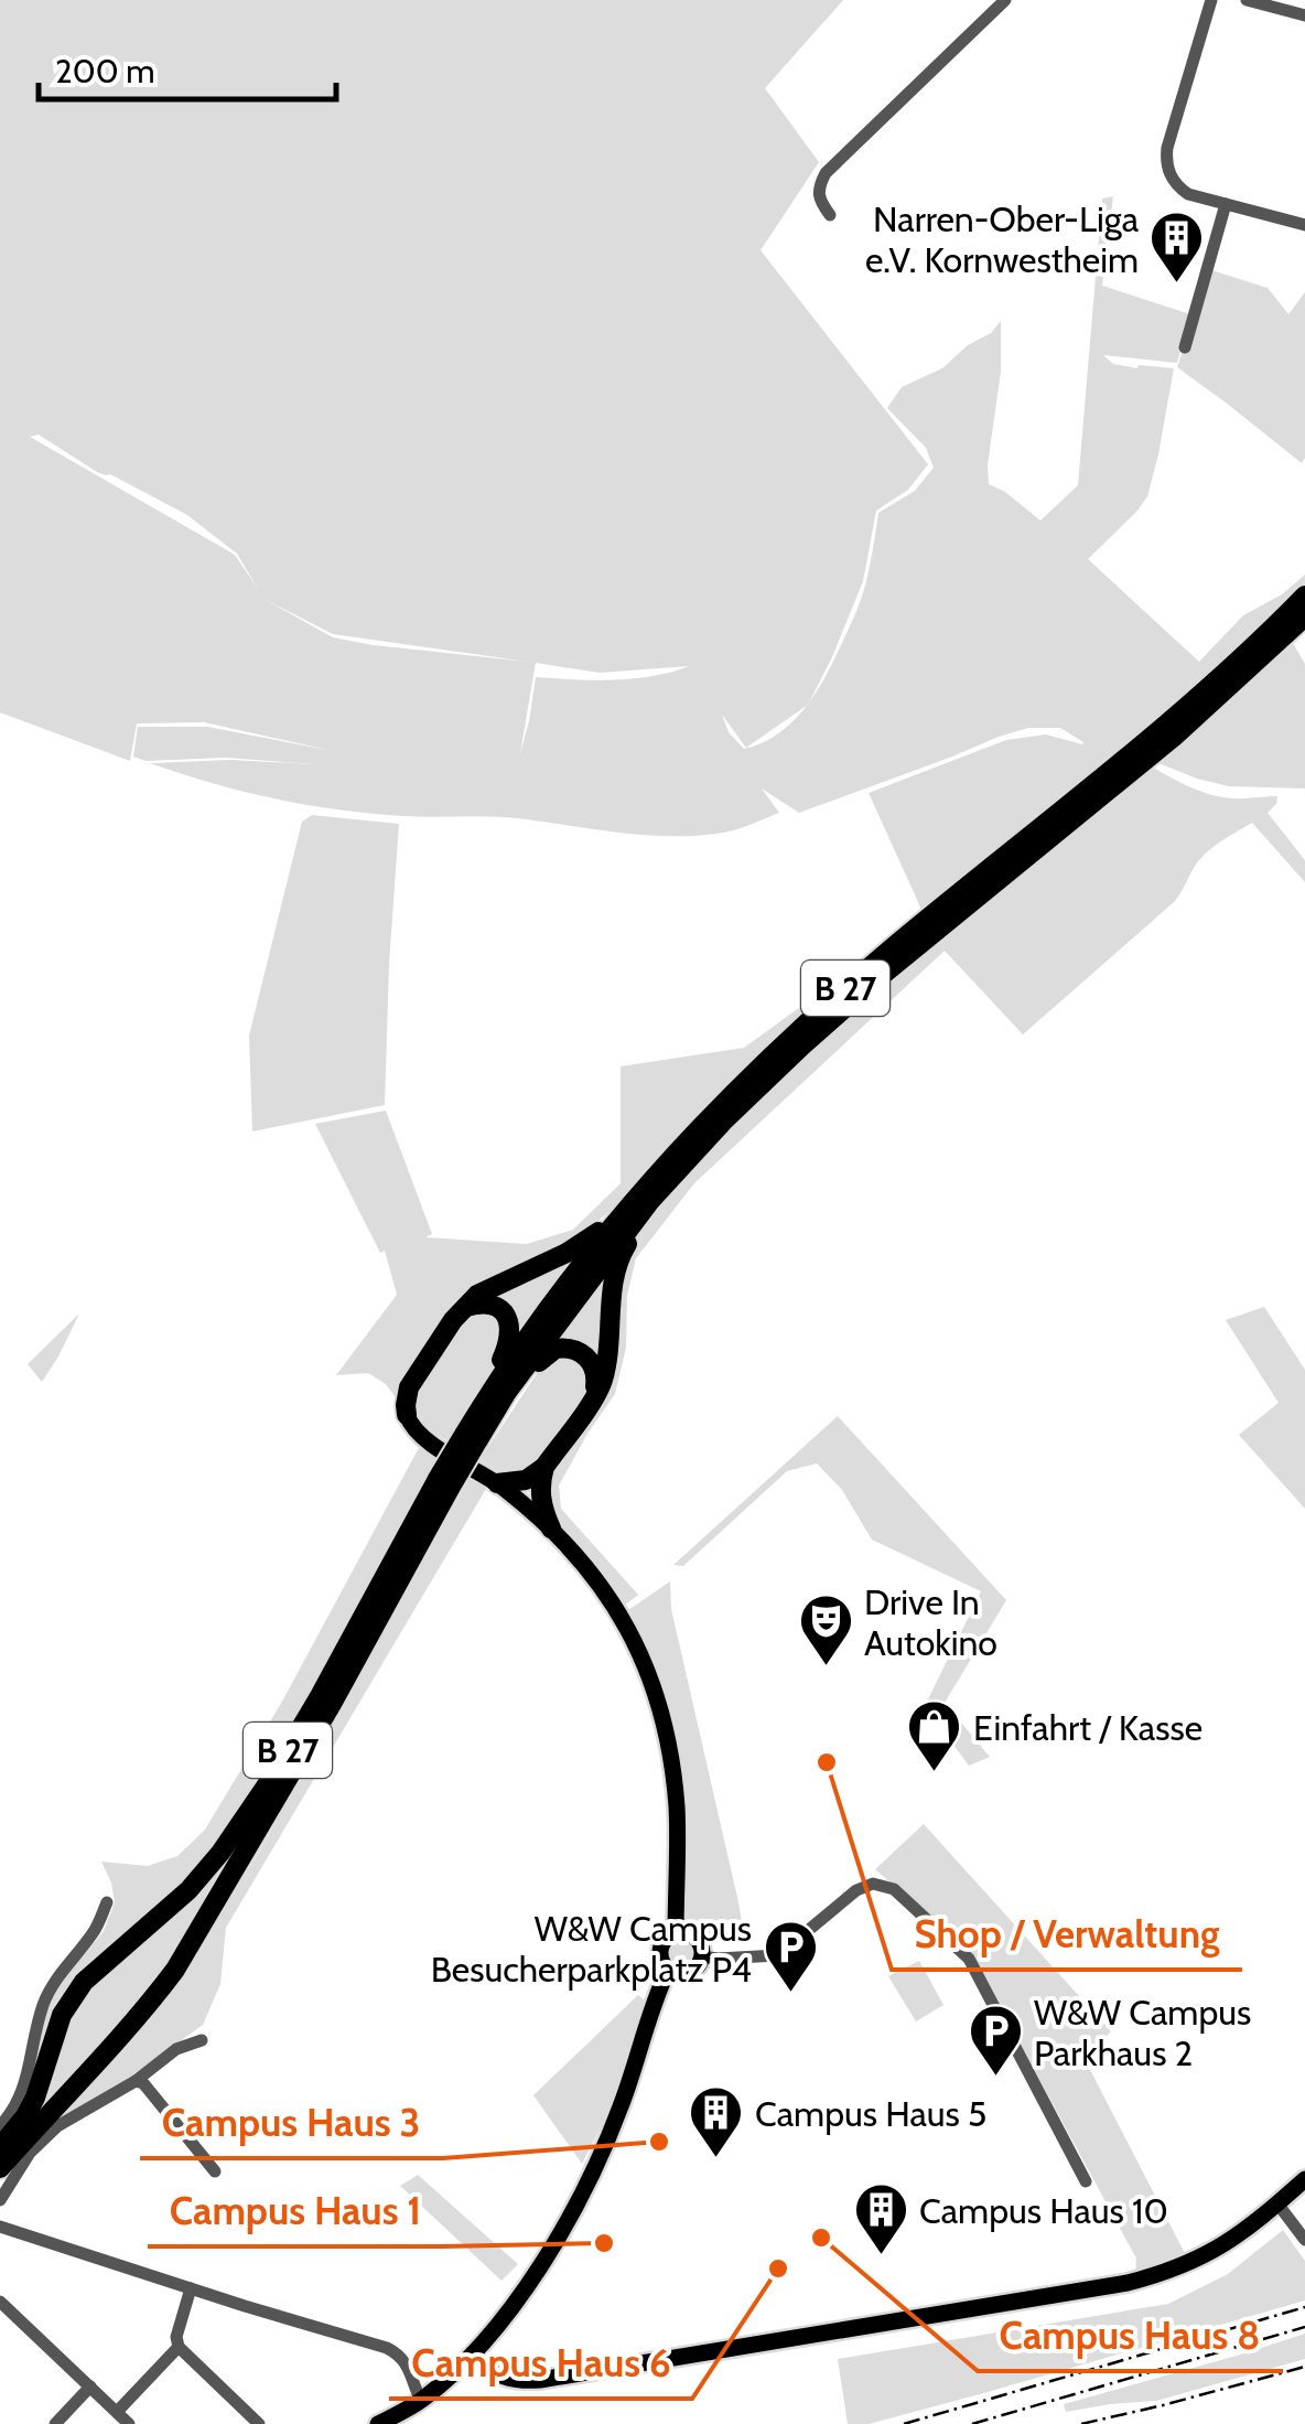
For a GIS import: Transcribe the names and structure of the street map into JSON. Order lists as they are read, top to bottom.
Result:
{
  "streets": {
    "highway": ["B 27"]
  },
  "places": {
    "building": ["Narren-Ober-Liga e.V. Kornwestheim", "Campus Haus 5", "Campus Haus 10"],
    "theatre": ["Drive In Autokino"],
    "other": [
      "Shop / Verwaltung",
      "Campus Haus 3",
      "Campus Haus 8",
      "Campus Haus 1",
      "Campus Haus 6"
    ],
    "shop": ["Einfahrt / Kasse"],
    "parking": ["W&W Campus Besucherparkplatz P4", "W&W Campus Parkhaus 2"]
  },
  "scale_bar": "200 m"
}
